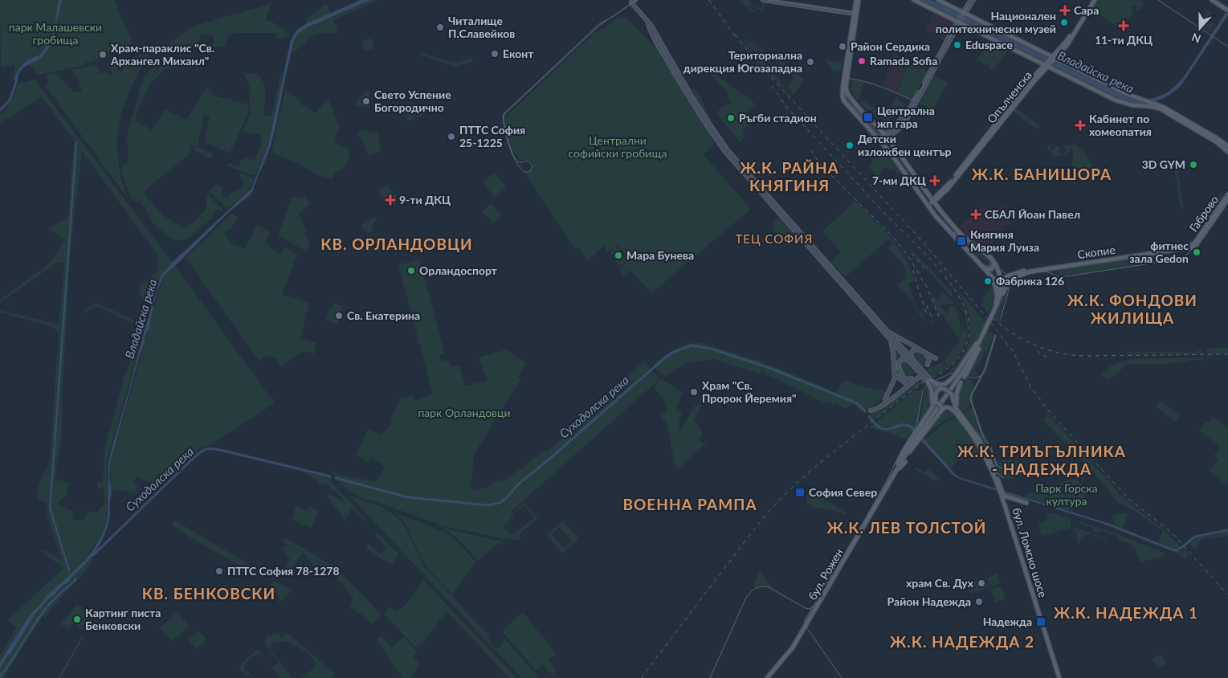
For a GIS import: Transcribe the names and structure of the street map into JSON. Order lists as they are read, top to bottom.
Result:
{
  "streets": {
    "main road": [
      "Опълченска",
      "Габрово",
      "Скопие",
      "бул. Ломско шосе",
      "бул. Рожен"
    ]
  },
  "crossings": [
    ["Габрово", "Скопие"],
    ["Скопие", "бул. Рожен"],
    ["бул. Ломско шосе", "бул. Рожен"]
  ],
  "districts": [
    "Ж.К. РАЙНА КНЯГИНЯ",
    "Ж.К. БАНИШОРА",
    "ТЕЦ СОФИЯ",
    "КВ. ОРЛАНДОВЦИ",
    "Ж.К. ФОНДОВИ ЖИЛИЩА",
    "Ж.К. ТРИЪГЪЛНИКА - НАДЕЖДА",
    "ВОЕННА РАМПА",
    "Ж.К. ЛЕВ ТОЛСТОЙ",
    "КВ. БЕНКОВСКИ",
    "Ж.К. НАДЕЖДА 1",
    "Ж.К. НАДЕЖДА 2"
  ],
  "water": ["Владайска река", "Суходолска река"],
  "parks": [
    "парк Малашевски гробища",
    "Централни софийски гробища",
    "парк Орландовци",
    "Парк Горска култура"
  ],
  "places": {
    "health": [
      "Сара",
      "11-ти ДКЦ",
      "Кабинет по хомеопатия",
      "7-ми ДКЦ",
      "9-ти ДКЦ",
      "СБАЛ Йоан Павел"
    ],
    "other": [
      "Национален политехнически музей",
      "Читалище П.Славейков",
      "Eduspace",
      "Район Сердика",
      "Еконт",
      "Храм-параклис \"Св. Архангел Михаил\"",
      "Ramada Sofia",
      "Териториална дирекция Югозападна",
      "Свето Успение Богородично",
      "Ръгби стадион",
      "ПТТС София 25-1225",
      "Детски изложбен център",
      "3D GYM",
      "фитнес зала Gedon",
      "Мара Бунева",
      "Орландоспорт",
      "Фабрика 126",
      "Св. Екатерина",
      "Храм \"Св. Пророк Йеремия\"",
      "ПТТС София 78-1278",
      "храм Св. Дух",
      "Район Надежда",
      "Картинг писта Бенковски"
    ],
    "transit": [
      "Централна жп гара",
      "Княгиня Мария Луиза",
      "София Север",
      "Надежда"
    ]
  },
  "north": "bottom"
}
